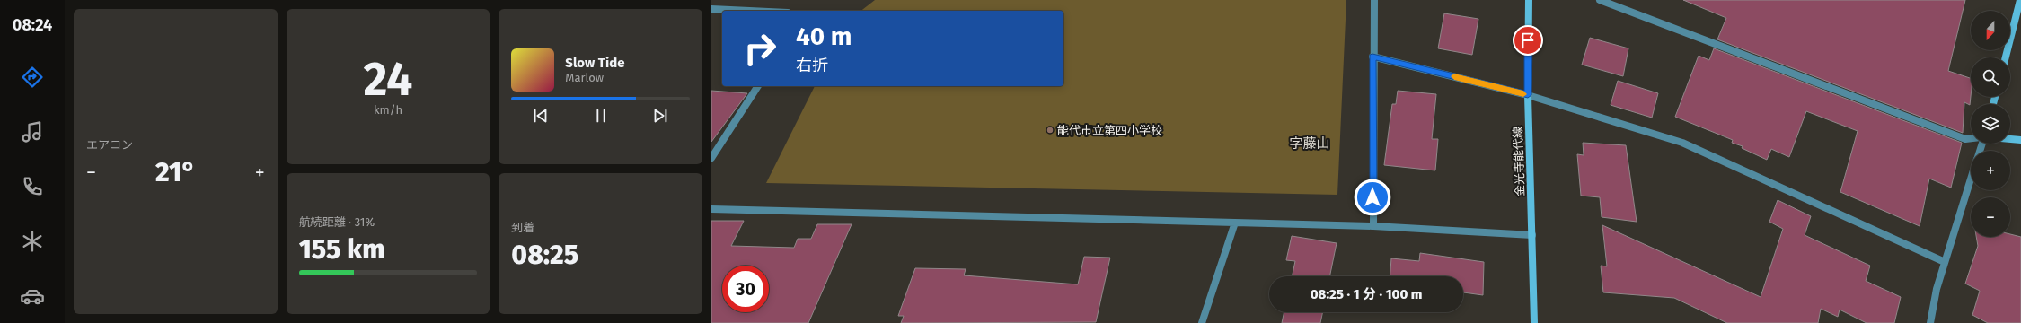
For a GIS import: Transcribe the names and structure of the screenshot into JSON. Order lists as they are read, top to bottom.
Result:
{
  "streets": {
    "main road": ["金光寺能代線"]
  },
  "districts": ["字藤山"],
  "places": ["能代市立第四小学校"],
  "north": "bottom",
  "page": {
    "tabs": "08:24",
    "tile": [
      "エアコン",
      ["24", "km/h"],
      ["航続距離 · 31%", "155 km"],
      ["到着", "08:25"]
    ],
    "map_buttons": ["+", "−"],
    "turn": ["40 m", "右折"],
    "song": ["Slow Tide", "Marlow"],
    "heat": ["−", "21°", "+"],
    "limit": "30",
    "trip": "08:25 · 1 分 · 100 m"
  }
}
